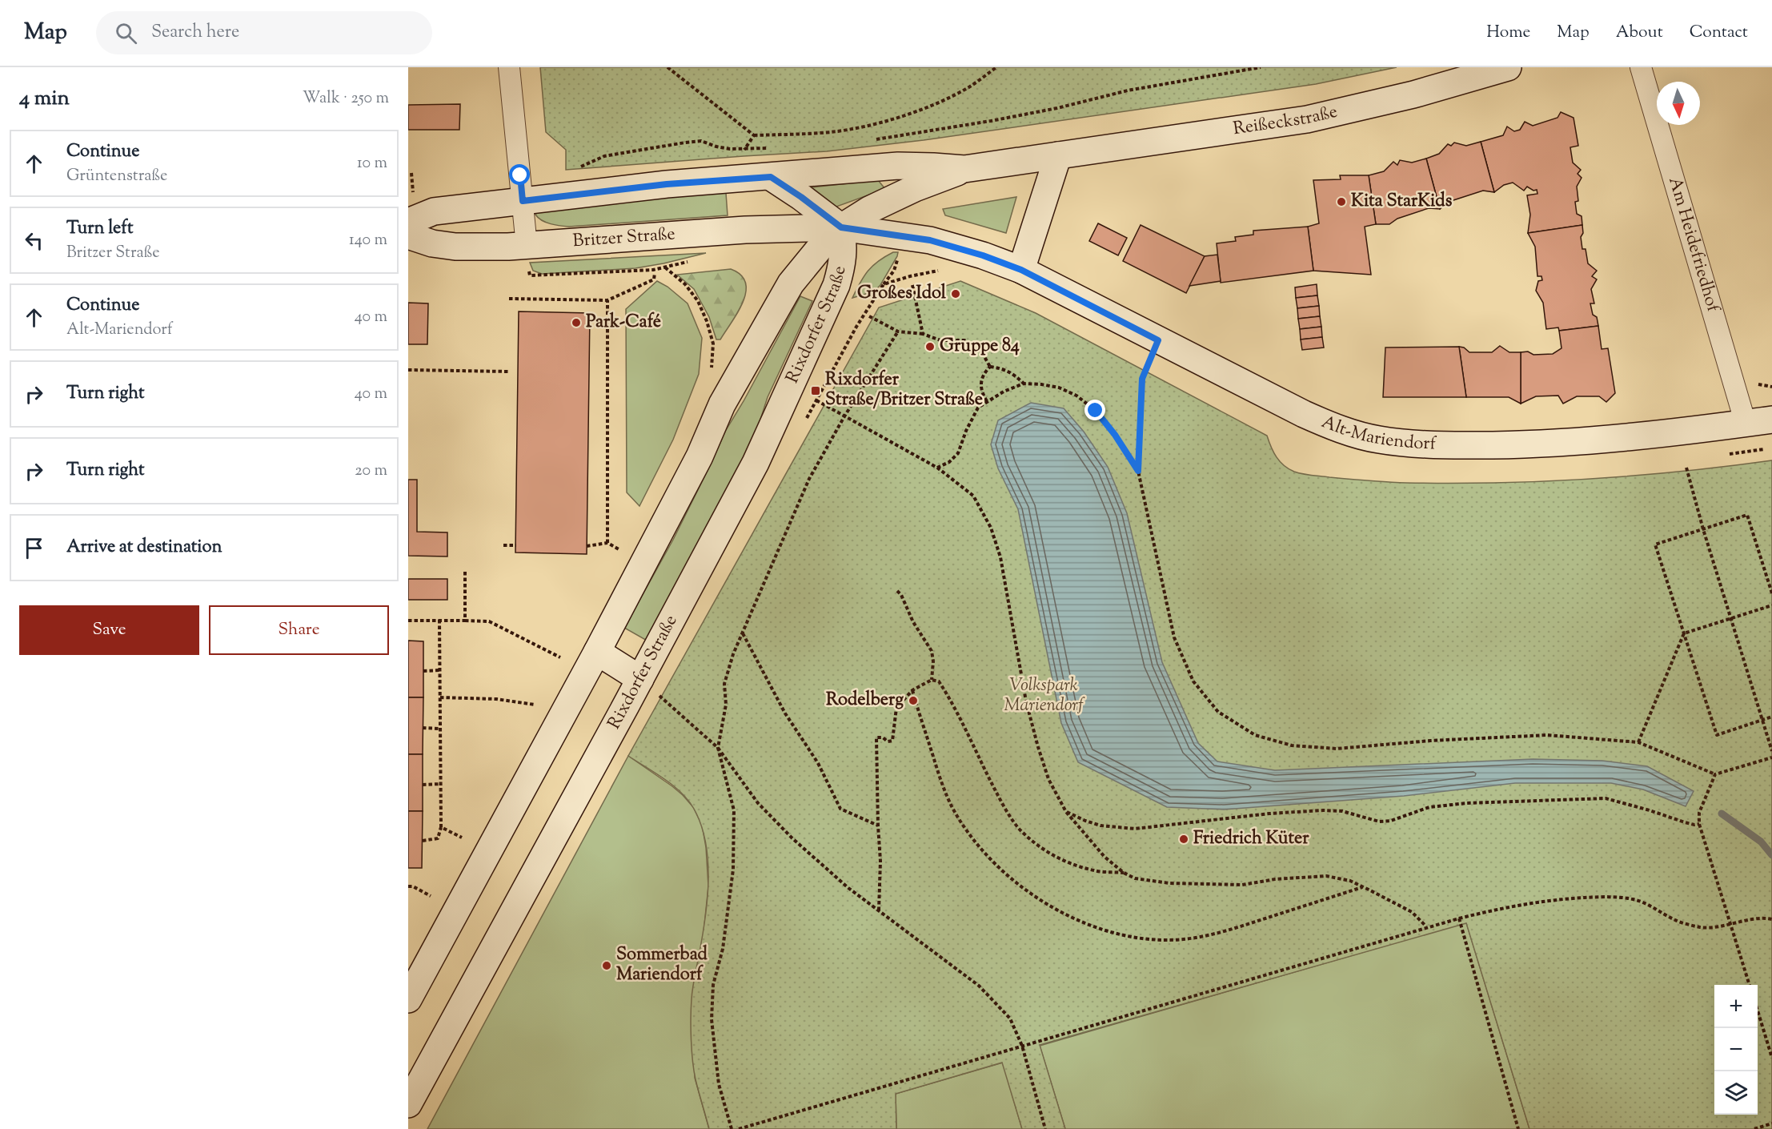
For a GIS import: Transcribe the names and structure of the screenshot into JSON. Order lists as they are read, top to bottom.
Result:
{
  "streets": {
    "main road": [
      "Reißeckstraße",
      "Britzer Straße",
      "Rixdorfer Straße",
      "Alt-Mariendorf"
    ],
    "street": ["Am Heidefriedhof"]
  },
  "crossings": [
    ["Britzer Straße", "Rixdorfer Straße"],
    ["Britzer Straße", "Alt-Mariendorf"],
    ["Am Heidefriedhof", "Alt-Mariendorf"]
  ],
  "parks": ["Volkspark Mariendorf"],
  "places": {
    "other": [
      "Kita StarKids",
      "Großes Idol",
      "Park-Café",
      "Gruppe 84",
      "Rodelberg",
      "Friedrich Küter",
      "Sommerbad Mariendorf"
    ],
    "transit": ["Rixdorfer Straße/Britzer Straße"]
  },
  "north": "bottom",
  "page": {
    "header": "Map",
    "search": "Search here",
    "nav": [
      "Home",
      "Map",
      "About",
      "Contact"
    ],
    "heading": ["4 min", "Walk · 250 m"],
    "list": [
      ["Continue", "Grüntenstraße", "10 m"],
      ["Turn left", "Britzer Straße", "140 m"],
      ["Continue", "Alt-Mariendorf", "40 m"],
      ["Turn right", "40 m"],
      ["Turn right", "20 m"],
      "Arrive at destination"
    ],
    "buttons": ["Save", "Share"],
    "map_buttons": ["+", "−"]
  }
}
